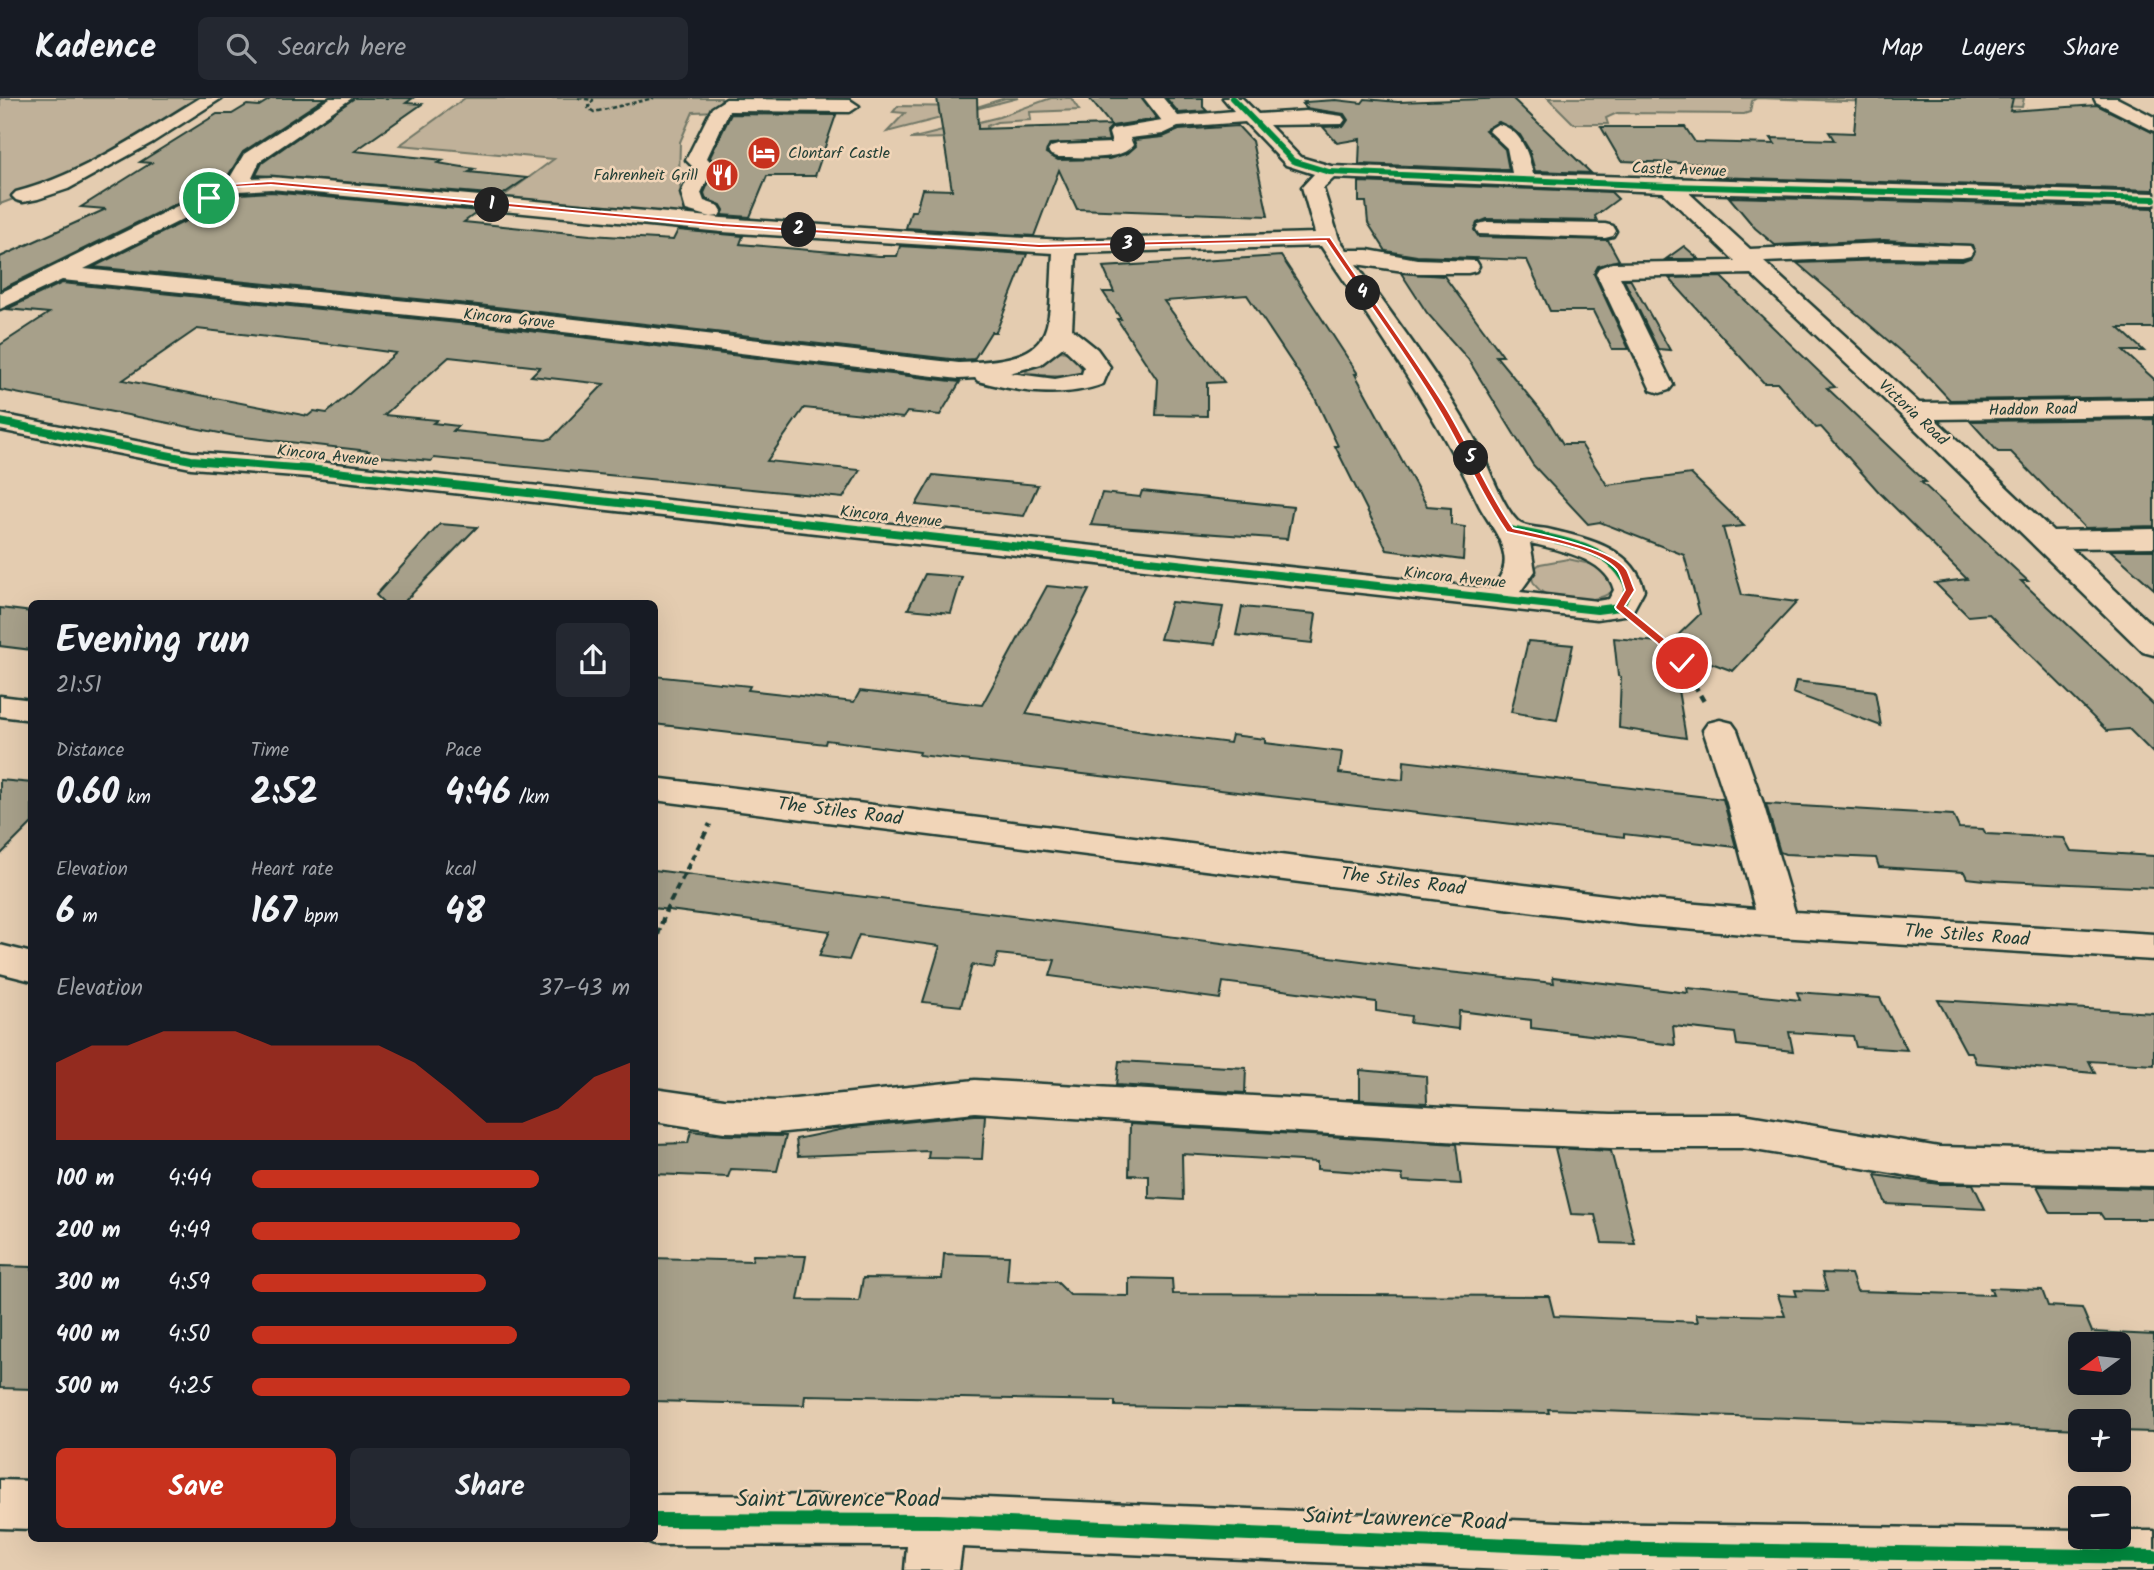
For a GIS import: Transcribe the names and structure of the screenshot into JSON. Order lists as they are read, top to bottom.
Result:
{
  "streets": {
    "street": [
      "Castle Avenue",
      "Kincora Grove",
      "Haddon Road",
      "Victoria Road",
      "Kincora Avenue",
      "The Stiles Road",
      "Saint Lawrence Road"
    ]
  },
  "crossings": [
    ["Castle Avenue", "Victoria Road"],
    ["Castle Avenue", "Kincora Avenue"],
    ["Haddon Road", "Victoria Road"]
  ],
  "places": {
    "hotel": ["Clontarf Castle"],
    "restaurant": ["Fahrenheit Grill"]
  },
  "north": "left",
  "page": {
    "header": "Kadence",
    "search": "Search here",
    "nav": ["Map", "Layers", "Share"],
    "pins": [
      "1",
      "2",
      "3",
      "4",
      "5"
    ],
    "heading": ["Evening run", "21:51"],
    "stats": [
      ["Distance", "0.60 km"],
      ["Time", "2:52"],
      ["Pace", "4:46 /km"],
      ["Elevation", "6 m"],
      ["Heart rate", "167 bpm"],
      ["kcal", "48"]
    ],
    "chart": ["Elevation", "37–43 m"],
    "list": [
      {
        "name": "100 m",
        "note": "4:44"
      },
      {
        "name": "200 m",
        "note": "4:49"
      },
      {
        "name": "300 m",
        "note": "4:59"
      },
      {
        "name": "400 m",
        "note": "4:50"
      },
      {
        "name": "500 m",
        "note": "4:25"
      }
    ],
    "map_buttons": ["+", "−"],
    "buttons": ["Save", "Share"]
  }
}
